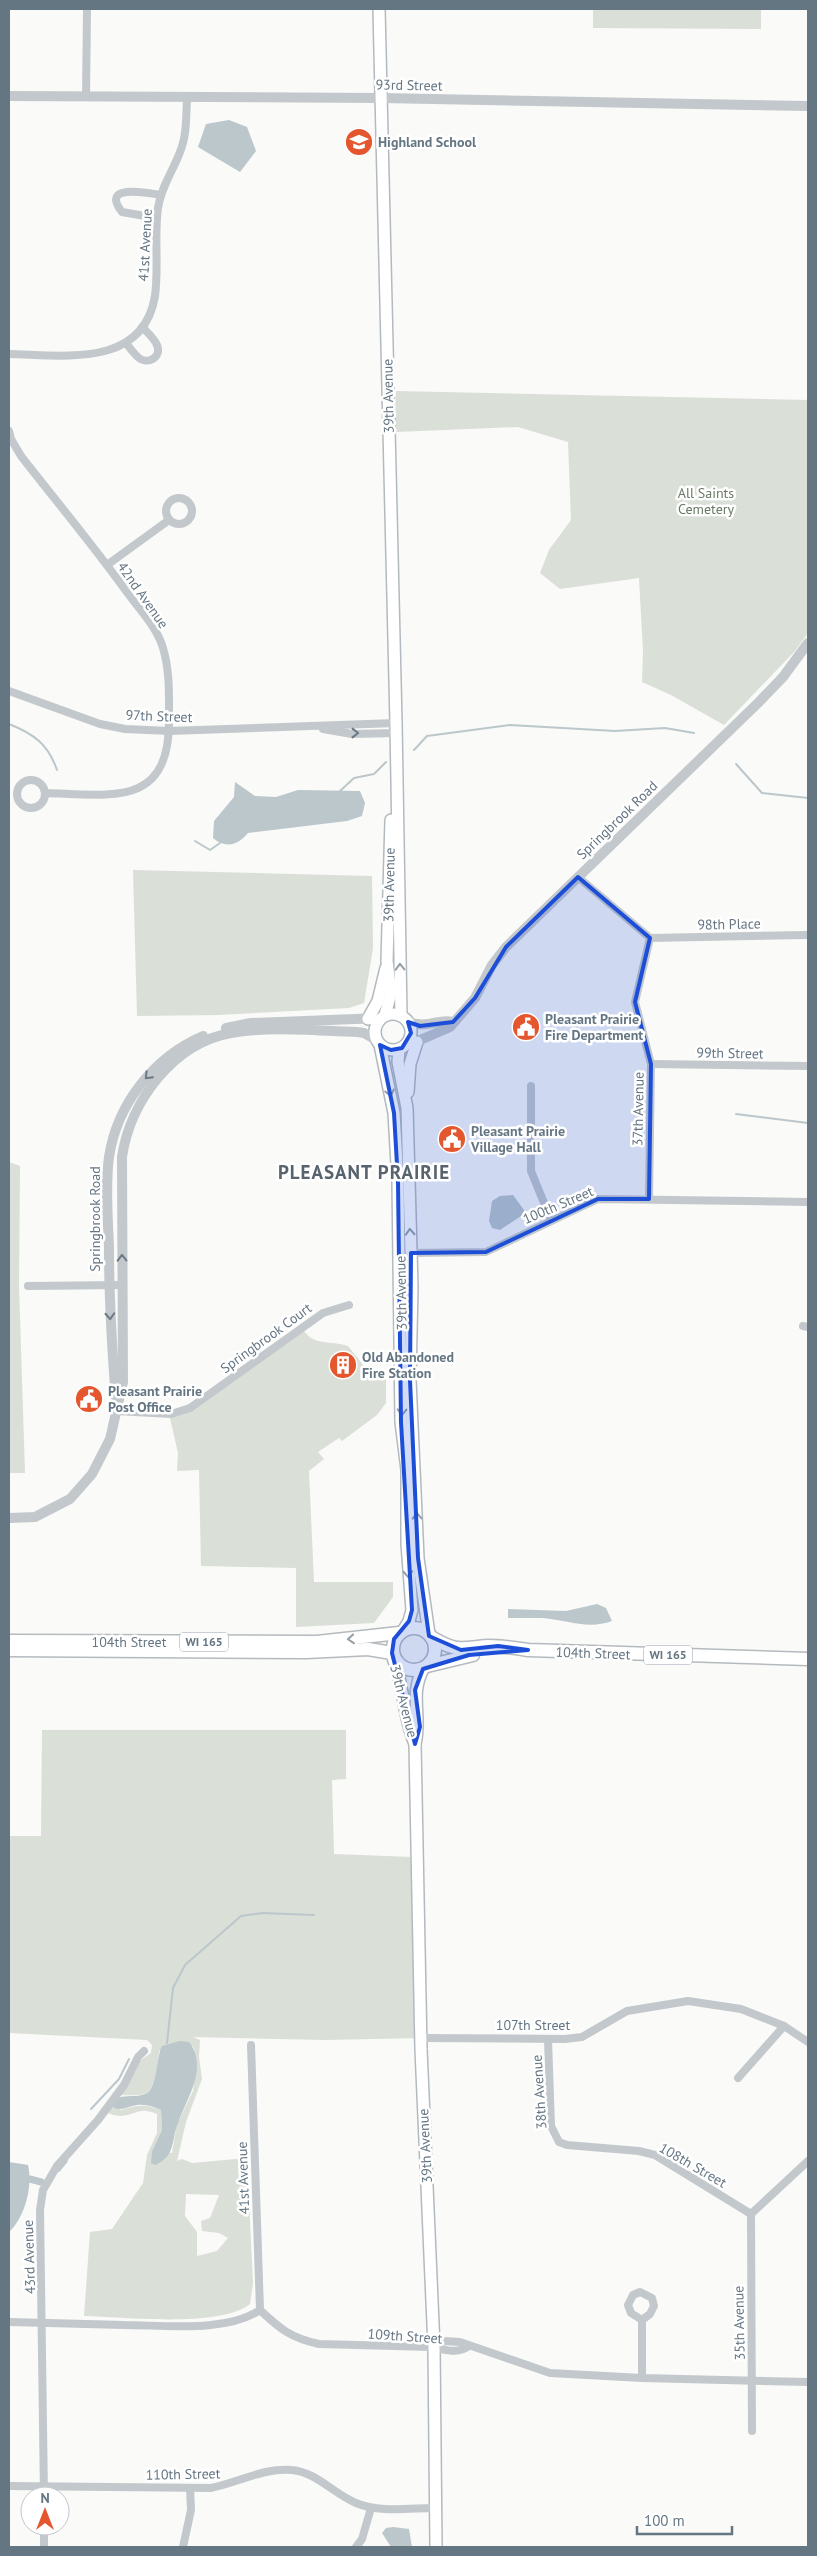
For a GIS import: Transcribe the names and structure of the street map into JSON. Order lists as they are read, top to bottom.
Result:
{
  "streets": {
    "main road": ["39th Avenue", "104th Street", "WI 165"],
    "street": [
      "93rd Street",
      "41st Avenue",
      "42nd Avenue",
      "97th Street",
      "Springbrook Road",
      "98th Place",
      "99th Street",
      "37th Avenue",
      "100th Street",
      "Springbrook Court",
      "107th Street",
      "38th Avenue",
      "108th Street",
      "43rd Avenue",
      "35th Avenue",
      "109th Street",
      "110th Street"
    ]
  },
  "crossings": [
    ["93rd Street", "41st Avenue"],
    ["93rd Street", "39th Avenue"],
    ["41st Avenue", "109th Street"],
    ["39th Avenue", "97th Street"],
    ["39th Avenue", "Springbrook Road"],
    ["39th Avenue", "100th Street"],
    ["39th Avenue", "104th Street"],
    ["39th Avenue", "WI 165"],
    ["39th Avenue", "107th Street"],
    ["39th Avenue", "109th Street"],
    ["39th Avenue", "110th Street"],
    ["42nd Avenue", "97th Street"],
    ["Springbrook Road", "Springbrook Court"],
    ["98th Place", "37th Avenue"],
    ["99th Street", "37th Avenue"],
    ["37th Avenue", "100th Street"],
    ["104th Street", "WI 165"],
    ["107th Street", "38th Avenue"],
    ["38th Avenue", "108th Street"],
    ["108th Street", "35th Avenue"]
  ],
  "districts": ["PLEASANT PRAIRIE"],
  "parks": ["All Saints Cemetery"],
  "places": {
    "school or university": ["Highland School"],
    "public building": ["Pleasant Prairie Fire Department", "Pleasant Prairie Village Hall", "Pleasant Prairie Post Office"],
    "building": ["Old Abandoned Fire Station"]
  },
  "scale_bar": "100 m",
  "north": "top"
}
